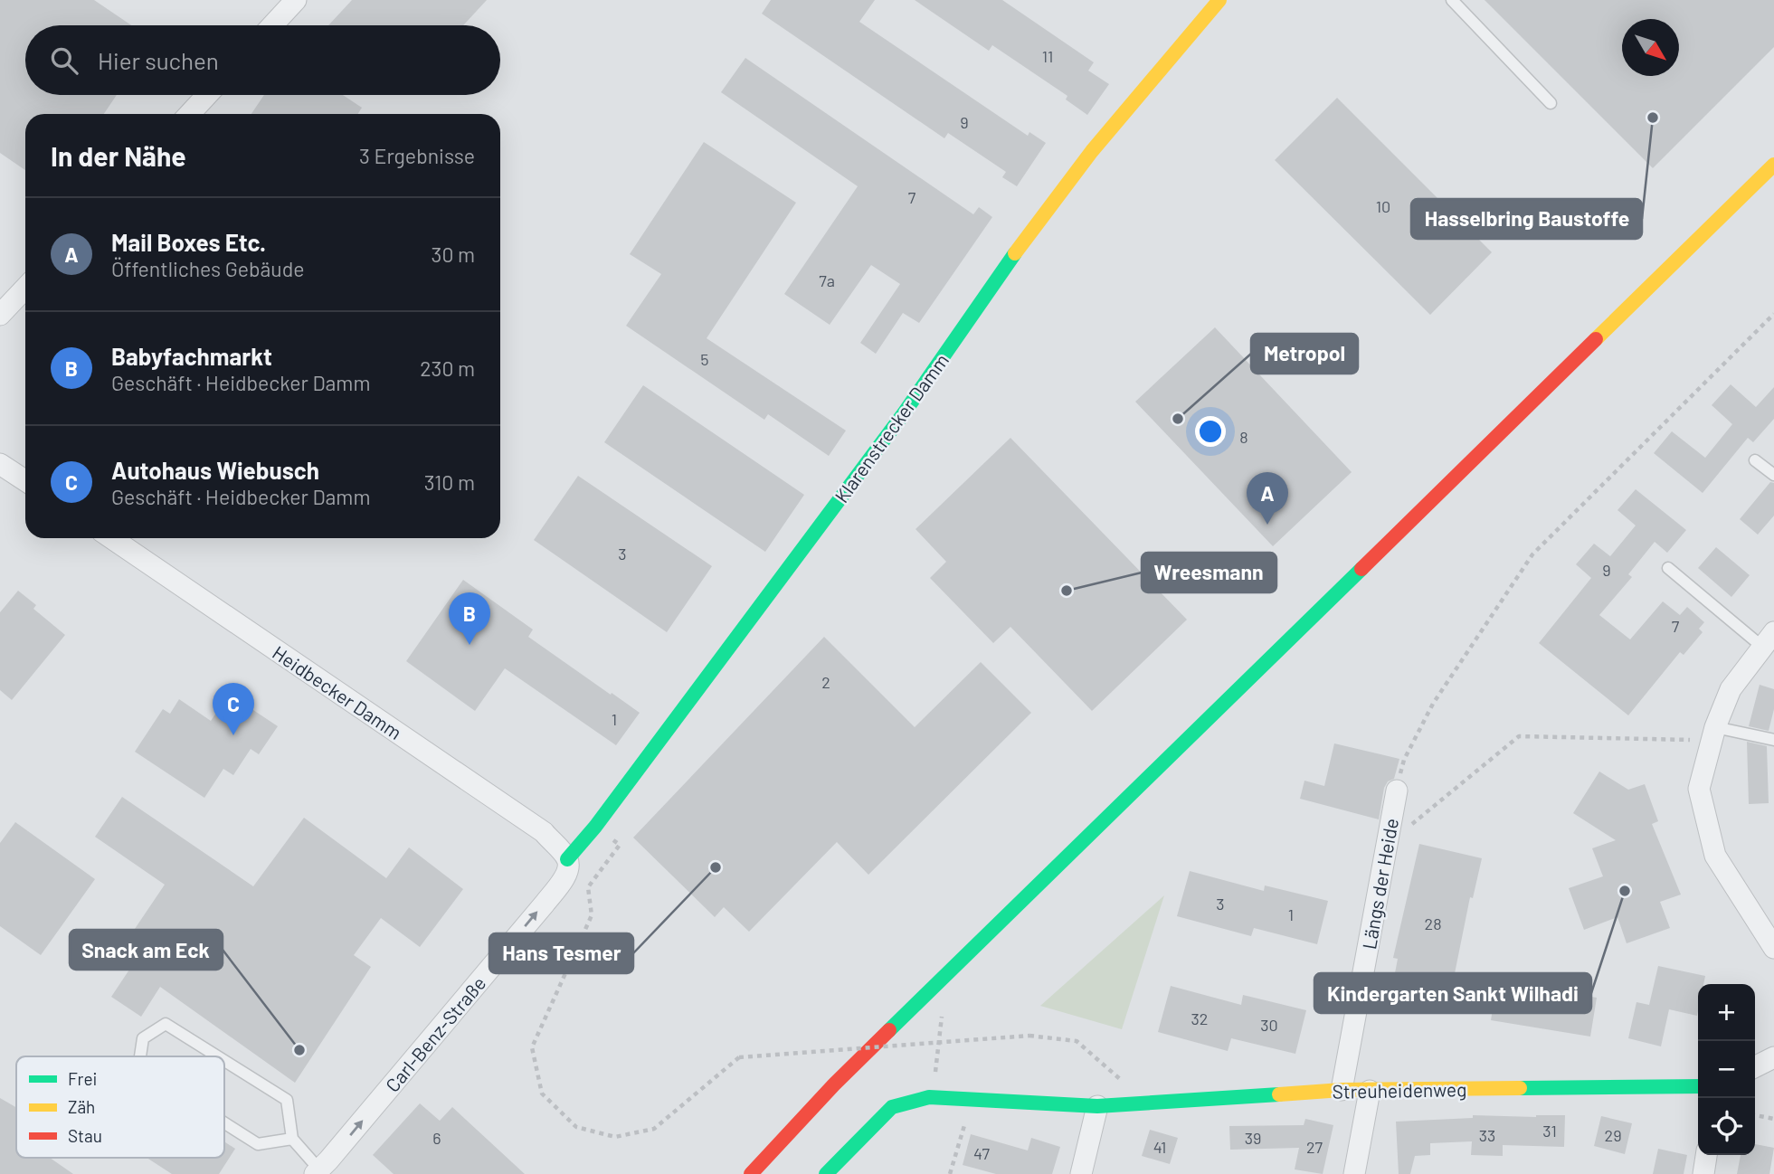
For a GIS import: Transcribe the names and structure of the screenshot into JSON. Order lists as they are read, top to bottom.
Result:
{
  "streets": {
    "street": [
      "Klarenstrecker Damm",
      "Heidbecker Damm",
      "Längs der Heide",
      "Carl-Benz-Straße",
      "Streuheidenweg"
    ]
  },
  "crossings": [
    ["Klarenstrecker Damm", "Heidbecker Damm"],
    ["Klarenstrecker Damm", "Carl-Benz-Straße"],
    ["Heidbecker Damm", "Carl-Benz-Straße"],
    ["Längs der Heide", "Streuheidenweg"]
  ],
  "one_way": ["Carl-Benz-Straße"],
  "places": [
    "Hasselbring Baustoffe",
    "Metropol",
    "Wreesmann",
    "Hans Tesmer",
    "Kindergarten Sankt Wilhadi",
    "Snack am Eck"
  ],
  "house_numbers": [
    "11",
    "9",
    "7",
    "10",
    "7a",
    "5",
    "8",
    "3",
    "9",
    "7",
    "2",
    "1",
    "3",
    "1",
    "28",
    "32",
    "30",
    "31",
    "33",
    "29",
    "6",
    "39",
    "41",
    "27",
    "47"
  ],
  "legend": ["Frei", "Zäh", "Stau"],
  "north": "bottom right",
  "page": {
    "search": "Hier suchen",
    "heading": ["In der Nähe", "3 Ergebnisse"],
    "list": [
      {
        "mark": "A",
        "name": "Mail Boxes Etc.",
        "note": "Öffentliches Gebäude",
        "value": "30 m"
      },
      {
        "mark": "B",
        "name": "Babyfachmarkt",
        "note": "Geschäft · Heidbecker Damm",
        "value": "230 m"
      },
      {
        "mark": "C",
        "name": "Autohaus Wiebusch",
        "note": "Geschäft · Heidbecker Damm",
        "value": "310 m"
      }
    ],
    "pins": ["A", "B", "C"],
    "map_buttons": ["+", "−"]
  }
}
